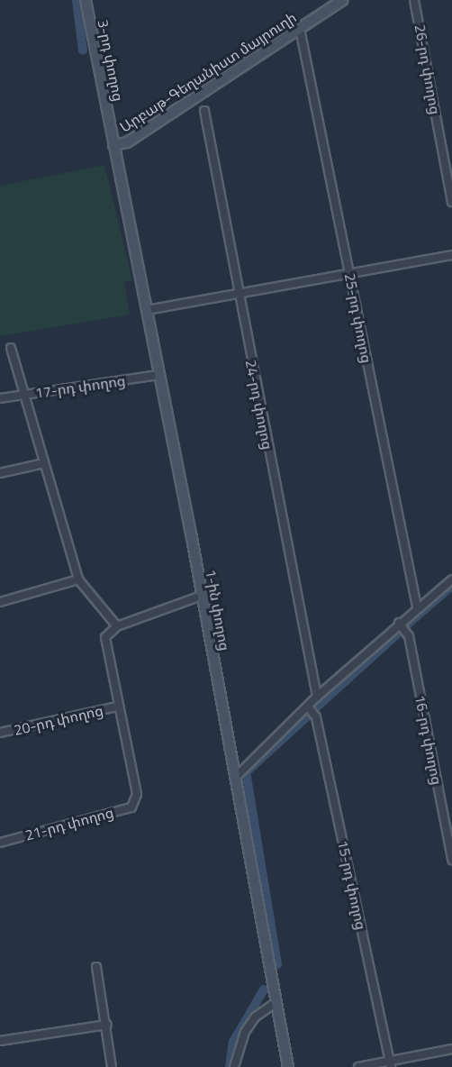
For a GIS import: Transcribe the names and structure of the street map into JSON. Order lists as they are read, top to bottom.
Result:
{
  "streets": {
    "main road": ["3-րդ փողոց", "Արբաթ-Գեղանիստ մայրուղի", "1-ին փողոց"],
    "street": [
      "26-րդ փողոց",
      "25-րդ փողոց",
      "17-րդ փողոց",
      "24-րդ փողոց",
      "20-րդ փողոց",
      "16-րդ փողոց",
      "21-րդ փողոց",
      "15-րդ փողոց"
    ]
  },
  "crossings": [
    ["3-րդ փողոց", "Արբաթ-Գեղանիստ մայրուղի"],
    ["3-րդ փողոց", "1-ին փողոց"],
    ["Արբաթ-Գեղանիստ մայրուղի", "25-րդ փողոց"],
    ["17-րդ փողոց", "1-ին փողոց"],
    ["20-րդ փողոց", "21-րդ փողոց"]
  ]
}
